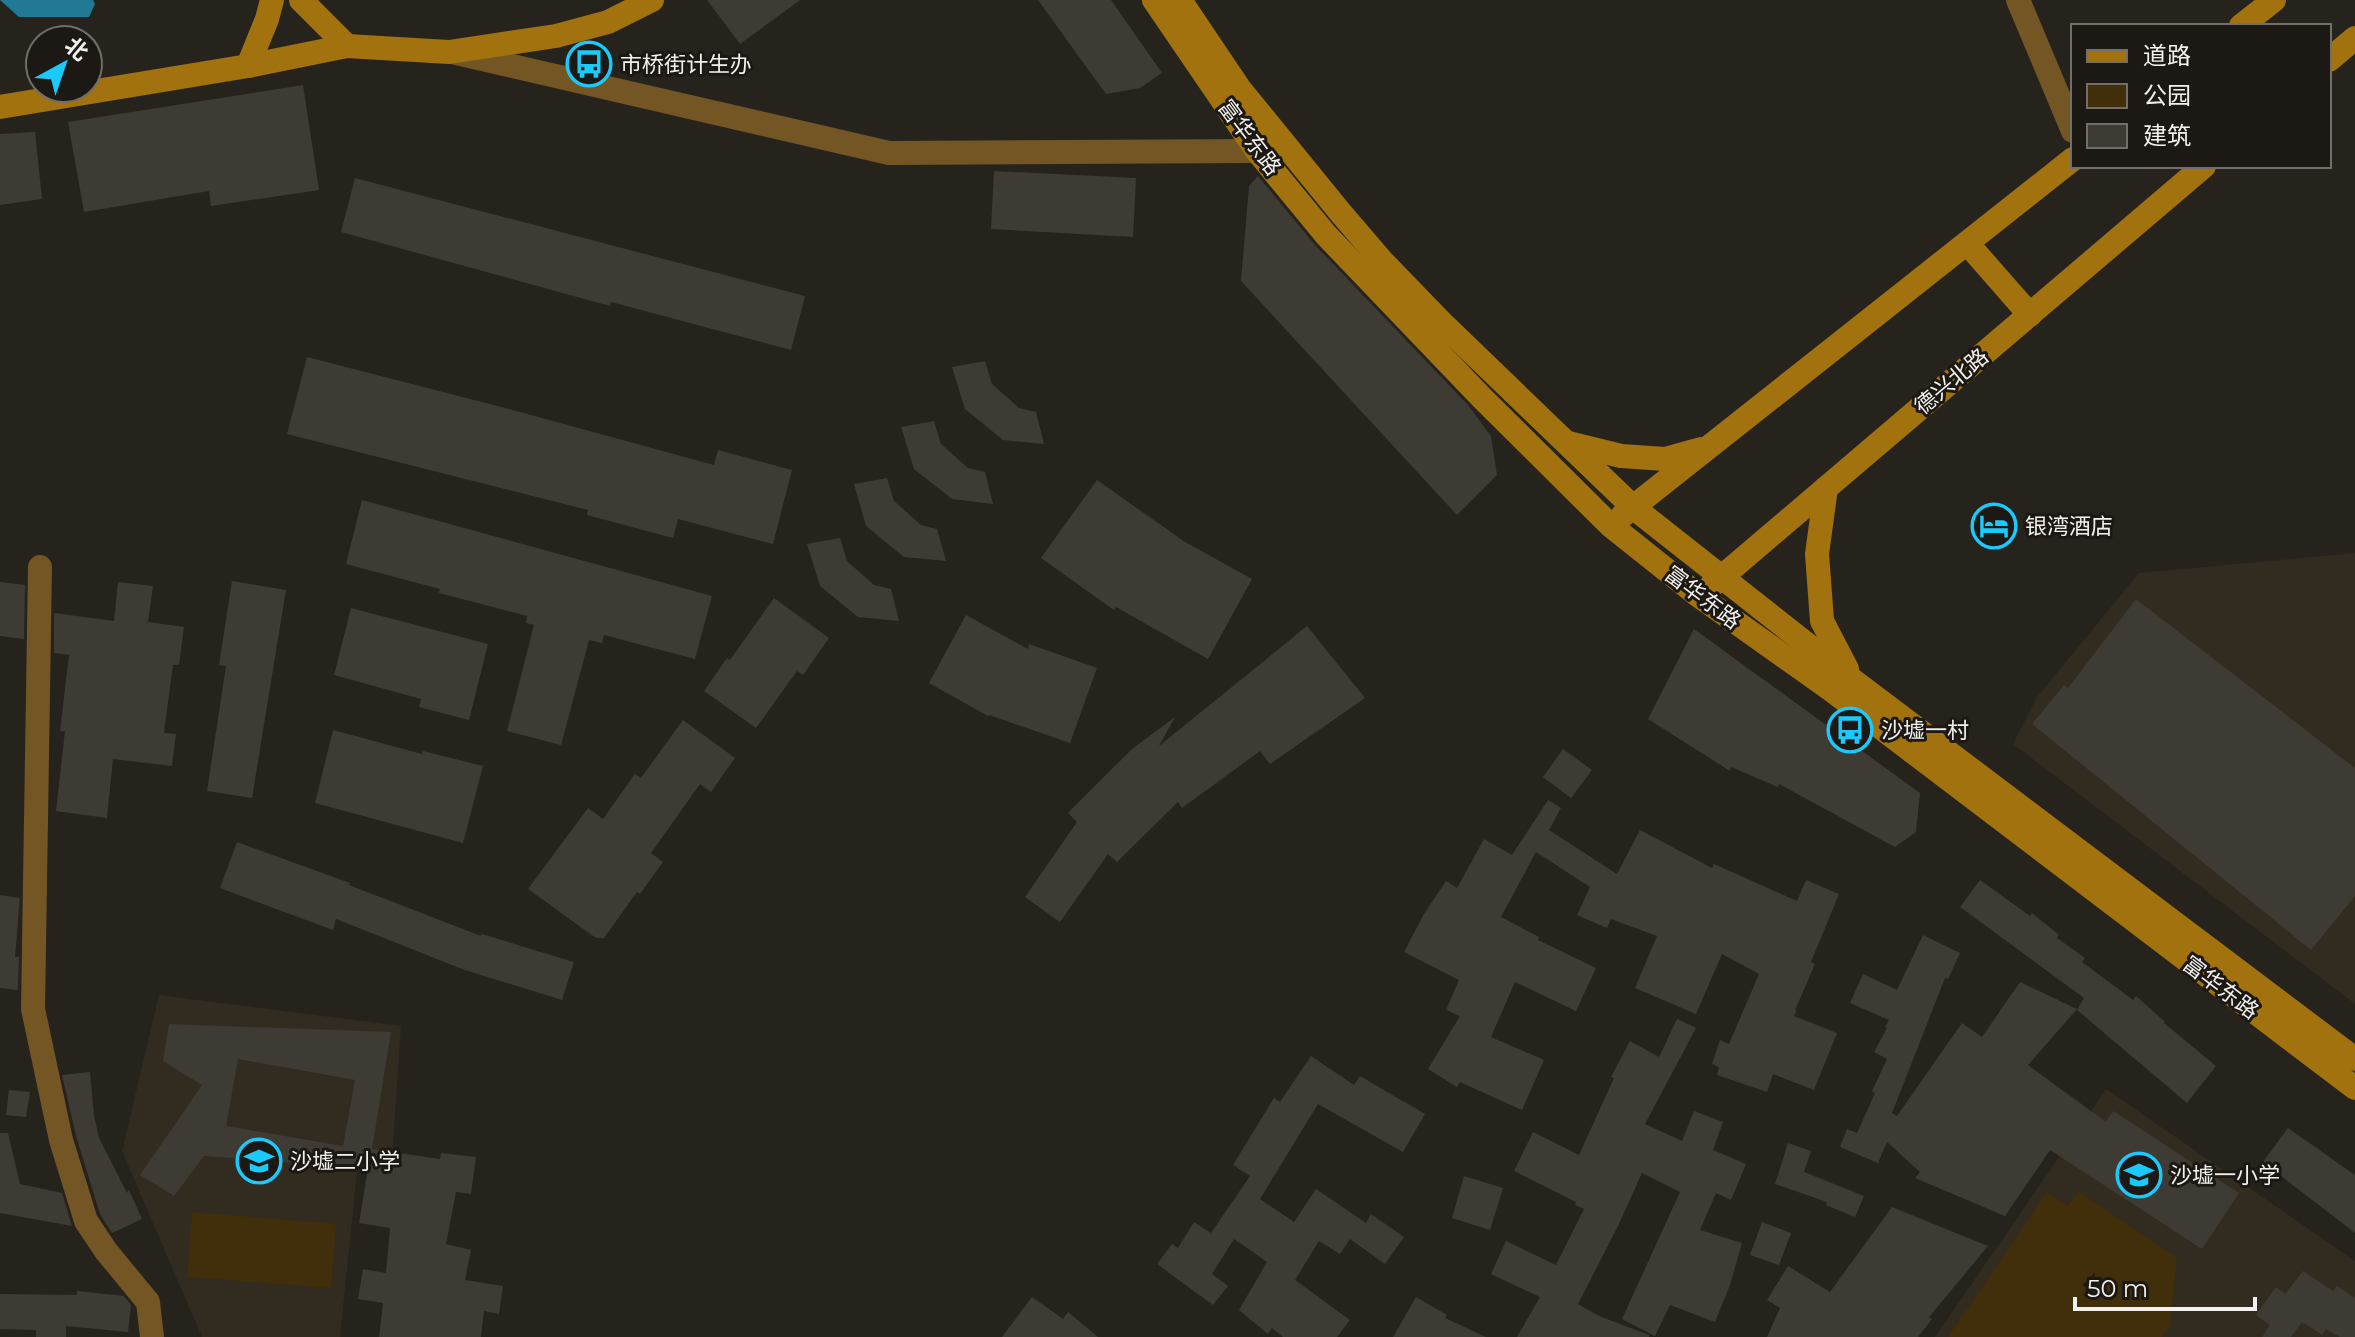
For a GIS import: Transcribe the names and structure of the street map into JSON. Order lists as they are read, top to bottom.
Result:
{
  "streets": {
    "main road": ["富华东路", "德兴北路"]
  },
  "crossings": [
    ["富华东路", "德兴北路"]
  ],
  "places": {
    "bus stop": ["市桥街计生办", "沙墟一村"],
    "hotel": ["银湾酒店"],
    "school or university": ["沙墟二小学", "沙墟一小学"]
  },
  "legend": ["道路", "公园", "建筑"],
  "scale_bar": "50 m",
  "north": "top right"
}
